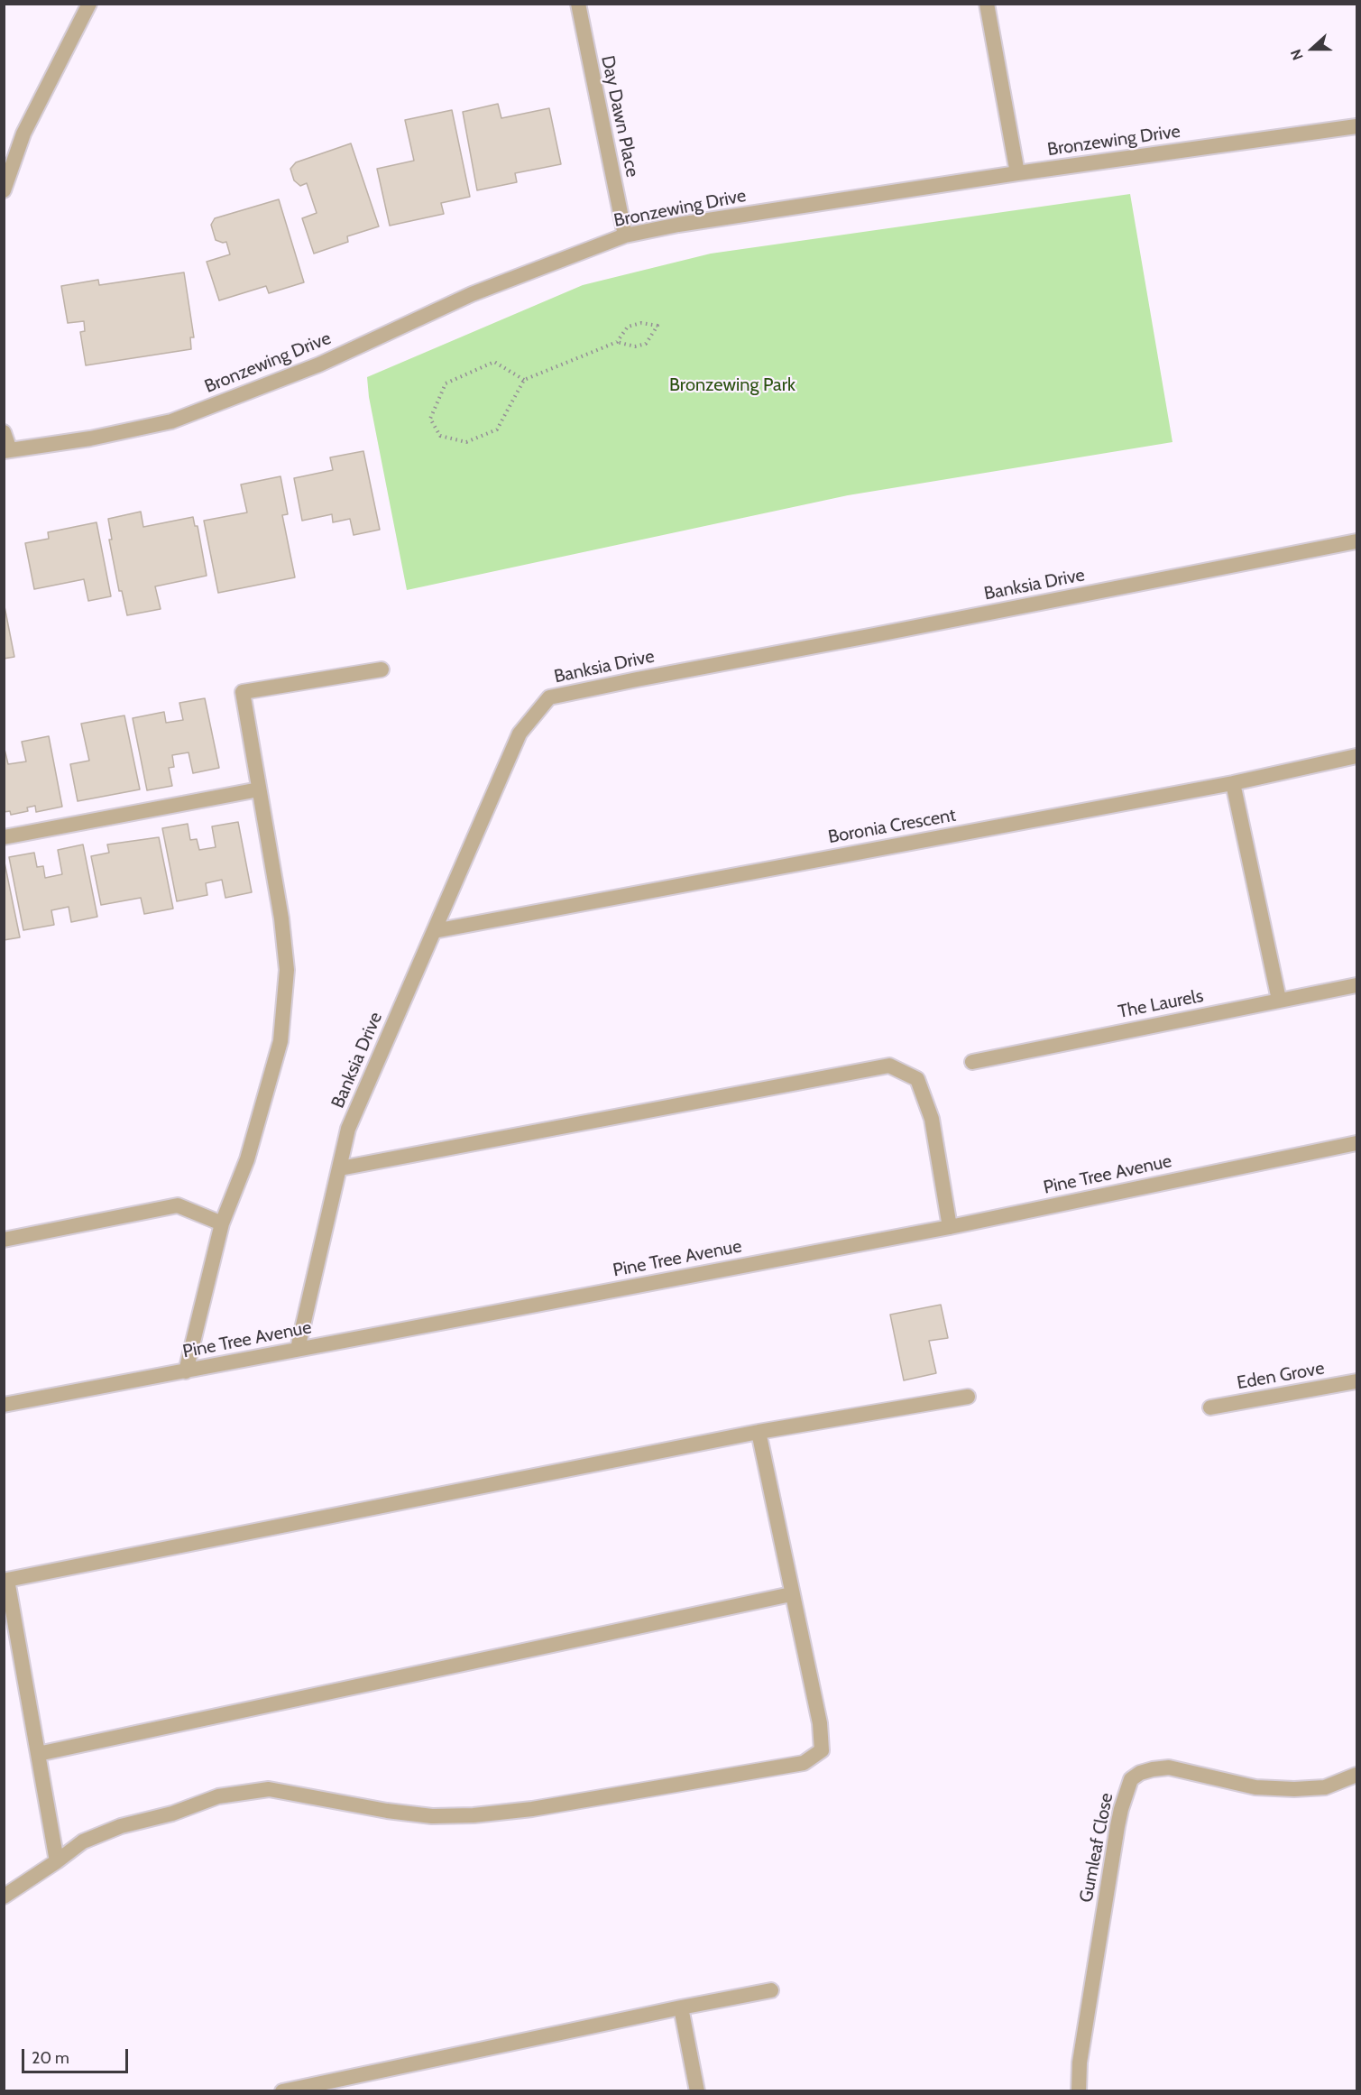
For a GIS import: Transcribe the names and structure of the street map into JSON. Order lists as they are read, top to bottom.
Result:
{
  "streets": {
    "street": [
      "Day Dawn Place",
      "Bronzewing Drive",
      "Banksia Drive",
      "Boronia Crescent",
      "The Laurels",
      "Pine Tree Avenue",
      "Eden Grove",
      "Gumleaf Close"
    ]
  },
  "crossings": [
    ["Day Dawn Place", "Bronzewing Drive"],
    ["Banksia Drive", "Boronia Crescent"],
    ["Banksia Drive", "Pine Tree Avenue"]
  ],
  "parks": ["Bronzewing Park"],
  "scale_bar": "20 m",
  "north": "left"
}
